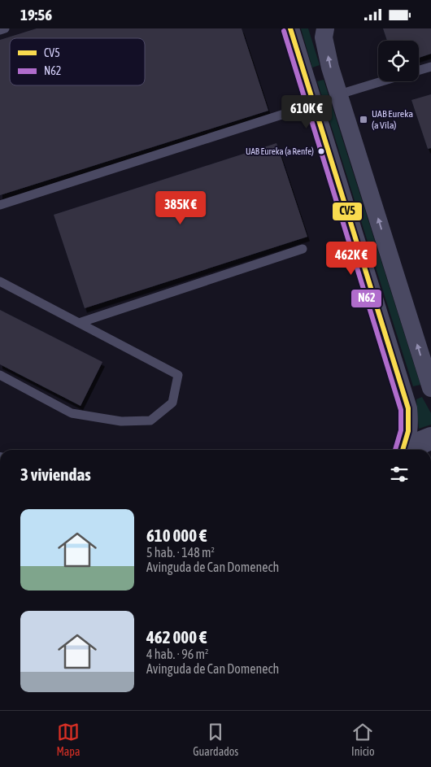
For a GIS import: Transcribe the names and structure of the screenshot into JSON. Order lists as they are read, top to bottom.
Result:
{
  "places": {
    "transit": ["UAB Eureka (a Vila)"],
    "other": ["UAB Eureka (a Renfe)"]
  },
  "lines": ["transit line CV5", "transit line N62"],
  "legend": ["CV5", "N62"],
  "page": {
    "status": "19:56",
    "price": ["610K €", "385K €", "462K €"],
    "heading": "3 viviendas",
    "list": [
      {
        "name": "610 000 €",
        "note": "5 hab. · 148 m² · Avinguda de Can Domenech"
      },
      {
        "name": "462 000 €",
        "note": "4 hab. · 96 m² · Avinguda de Can Domenech"
      }
    ],
    "tabs": ["Mapa", "Guardados", "Inicio"]
  }
}
